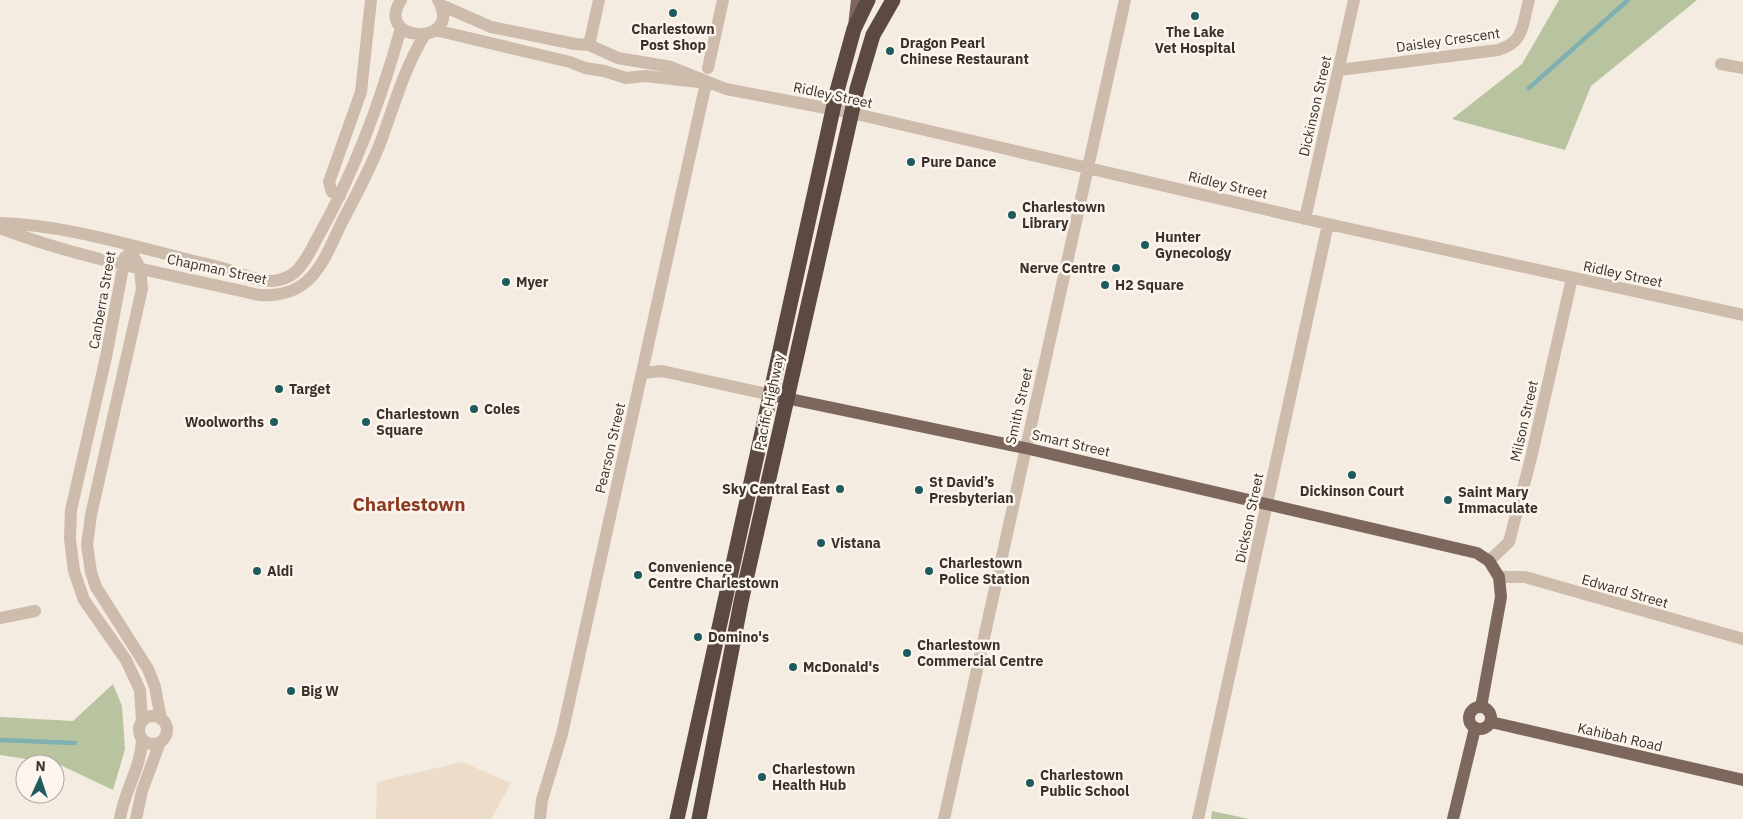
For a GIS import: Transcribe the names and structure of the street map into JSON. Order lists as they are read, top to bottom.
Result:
{
  "streets": {
    "highway": ["Pacific Highway"],
    "main road": ["Smart Street", "Kahibah Road"],
    "street": [
      "Daisley Crescent",
      "Ridley Street",
      "Dickinson Street",
      "Chapman Street",
      "Canberra Street",
      "Smith Street",
      "Milson Street",
      "Pearson Street",
      "Dickson Street",
      "Edward Street"
    ]
  },
  "crossings": [
    ["Daisley Crescent", "Dickinson Street"],
    ["Ridley Street", "Dickinson Street"],
    ["Ridley Street", "Chapman Street"],
    ["Ridley Street", "Pacific Highway"],
    ["Ridley Street", "Smith Street"],
    ["Ridley Street", "Milson Street"],
    ["Ridley Street", "Pearson Street"],
    ["Ridley Street", "Dickson Street"],
    ["Chapman Street", "Canberra Street"],
    ["Pacific Highway", "Smart Street"],
    ["Smith Street", "Smart Street"],
    ["Milson Street", "Smart Street"],
    ["Smart Street", "Pearson Street"],
    ["Smart Street", "Dickson Street"]
  ],
  "districts": ["Charlestown"],
  "places": [
    "Charlestown Post Shop",
    "The Lake Vet Hospital",
    "Dragon Pearl Chinese Restaurant",
    "Pure Dance",
    "Charlestown Library",
    "Hunter Gynecology",
    "Nerve Centre",
    "Myer",
    "H2 Square",
    "Target",
    "Coles",
    "Woolworths",
    "Charlestown Square",
    "Dickinson Court",
    "Sky Central East",
    "St David’s Presbyterian",
    "Saint Mary Immaculate",
    "Vistana",
    "Aldi",
    "Charlestown Police Station",
    "Convenience Centre Charlestown",
    "Domino's",
    "Charlestown Commercial Centre",
    "McDonald's",
    "Big W",
    "Charlestown Health Hub",
    "Charlestown Public School"
  ],
  "north": "top"
}
